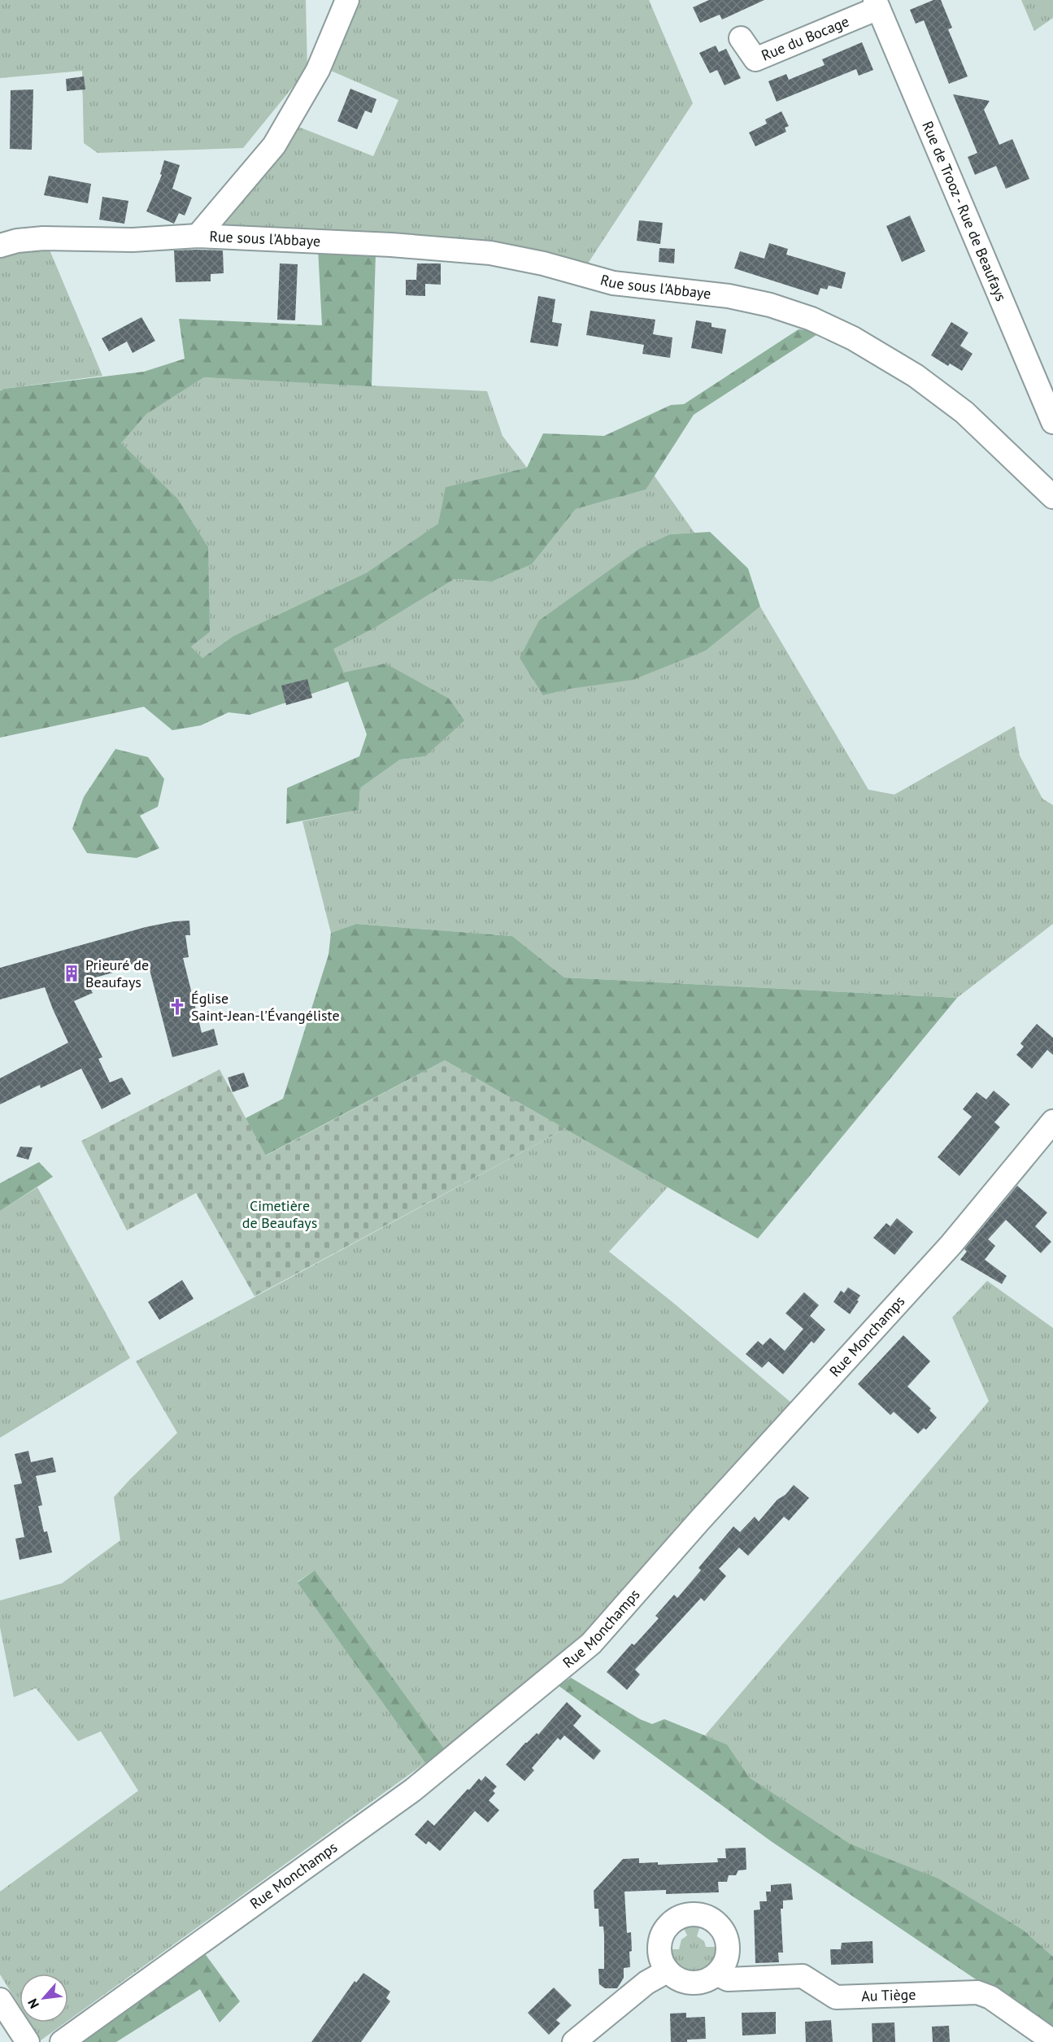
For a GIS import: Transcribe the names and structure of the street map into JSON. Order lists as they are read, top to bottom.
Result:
{
  "streets": {
    "street": [
      "Rue du Bocage",
      "Rue de Trooz - Rue de Beaufays",
      "Rue sous l'Abbaye",
      "Rue Monchamps",
      "Au Tiège"
    ]
  },
  "crossings": [
    ["Rue du Bocage", "Rue de Trooz - Rue de Beaufays"]
  ],
  "parks": ["Cimetière de Beaufays"],
  "places": {
    "building": ["Prieuré de Beaufays"],
    "church": ["Église Saint-Jean-l'Évangéliste"]
  },
  "north": "bottom left"
}
